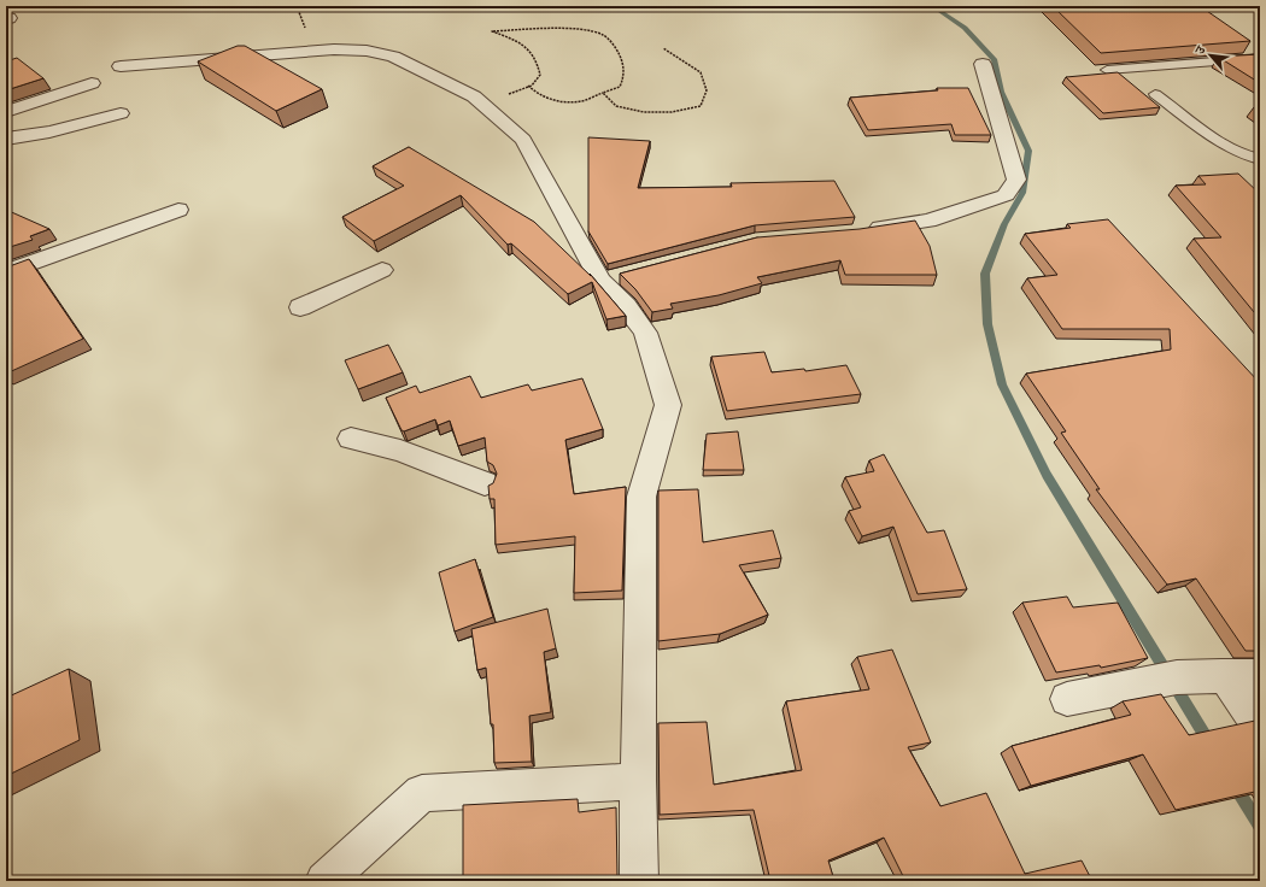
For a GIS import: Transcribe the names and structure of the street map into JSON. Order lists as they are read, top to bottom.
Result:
{
  "north": "top left"
}
